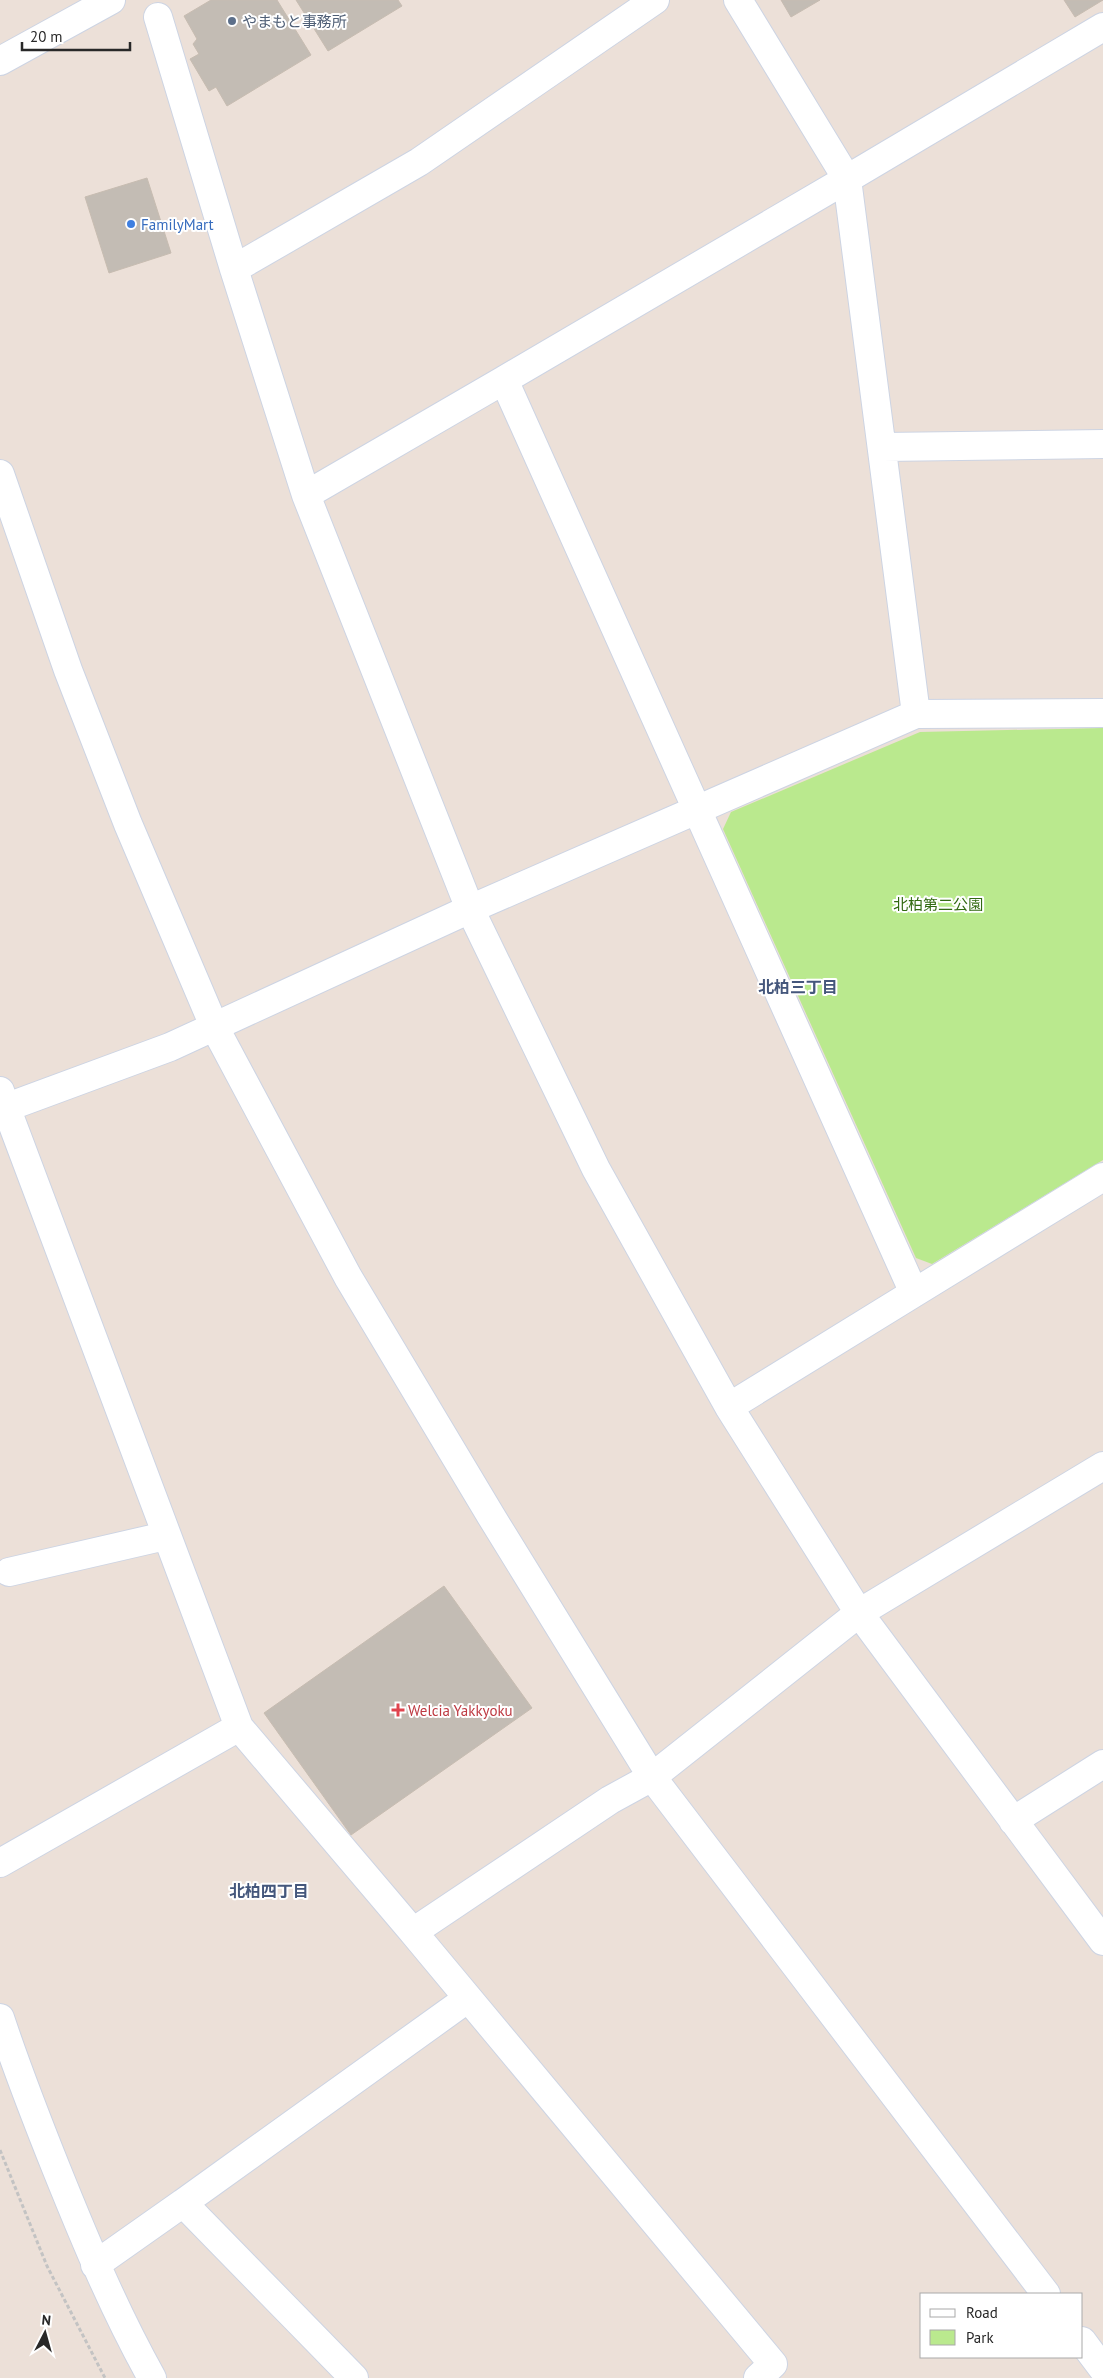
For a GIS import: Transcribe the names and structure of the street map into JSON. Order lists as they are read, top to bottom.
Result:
{
  "districts": ["北柏三丁目", "北柏四丁目"],
  "parks": ["北柏第二公園"],
  "places": {
    "other": ["やまもと事務所", "FamilyMart"],
    "health": ["Welcia Yakkyoku"]
  },
  "legend": ["Road", "Park"],
  "scale_bar": "20 m",
  "north": "top"
}
